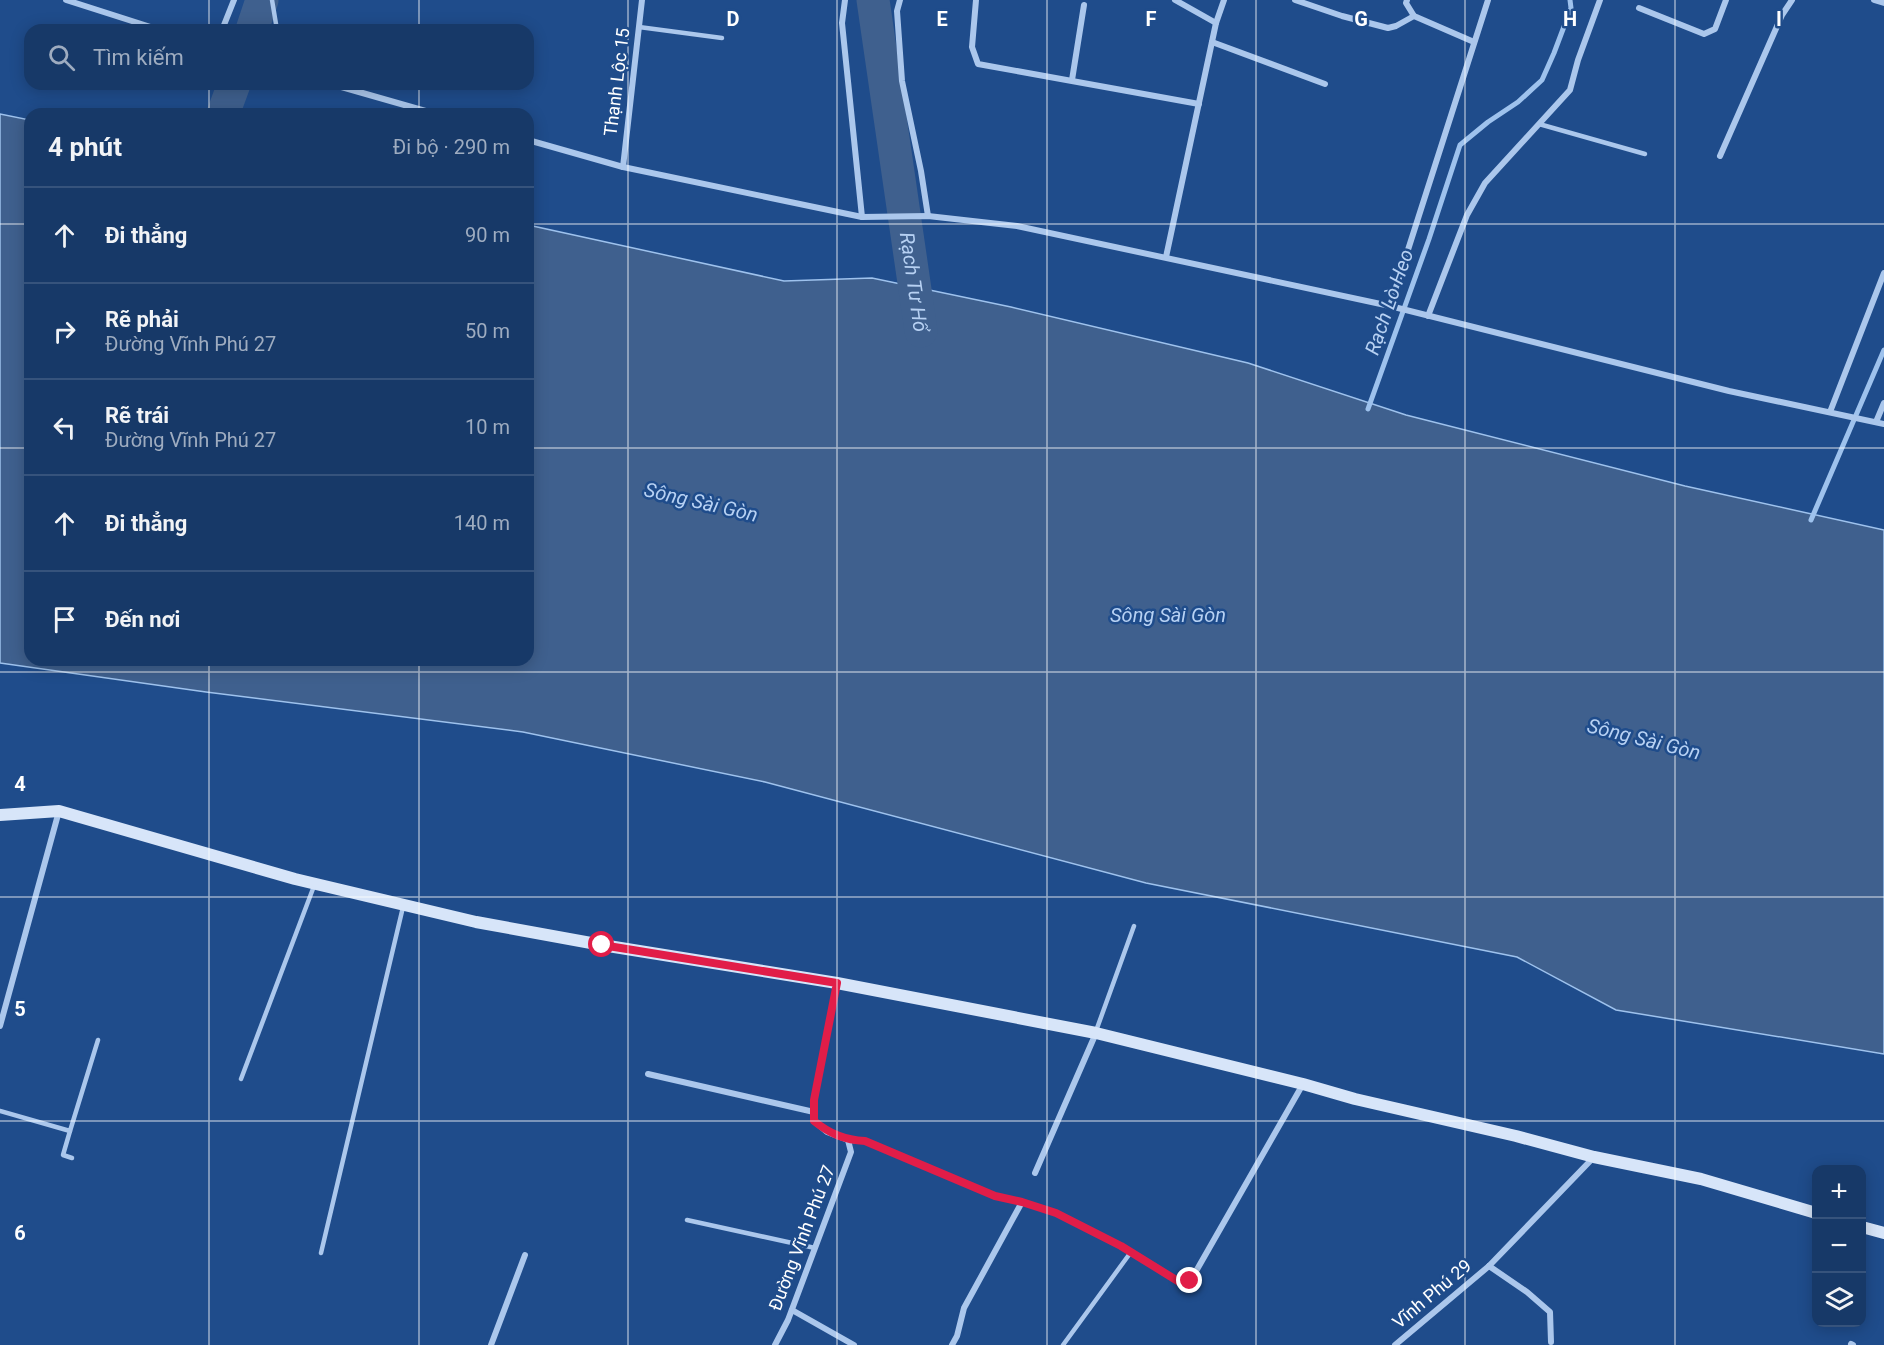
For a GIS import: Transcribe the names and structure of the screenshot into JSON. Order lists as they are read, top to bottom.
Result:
{
  "streets": {
    "street": ["Thạnh Lộc 15", "Đường Vĩnh Phú 27", "Vĩnh Phú 29"]
  },
  "water": ["Rạch Tư Hổ", "Rạch Lò Heo", "Sông Sài Gòn"],
  "page": {
    "search": "Tìm kiếm",
    "heading": ["4 phút", "Đi bộ · 290 m"],
    "list": [
      ["Đi thẳng", "90 m"],
      ["Rẽ phải", "Đường Vĩnh Phú 27", "50 m"],
      ["Rẽ trái", "Đường Vĩnh Phú 27", "10 m"],
      ["Đi thẳng", "140 m"],
      "Đến nơi"
    ],
    "map_buttons": ["+", "−"]
  },
  "grid": {
    "columns": [
      "D",
      "E",
      "F",
      "G",
      "H",
      "I"
    ],
    "rows": ["4", "5", "6"]
  }
}
